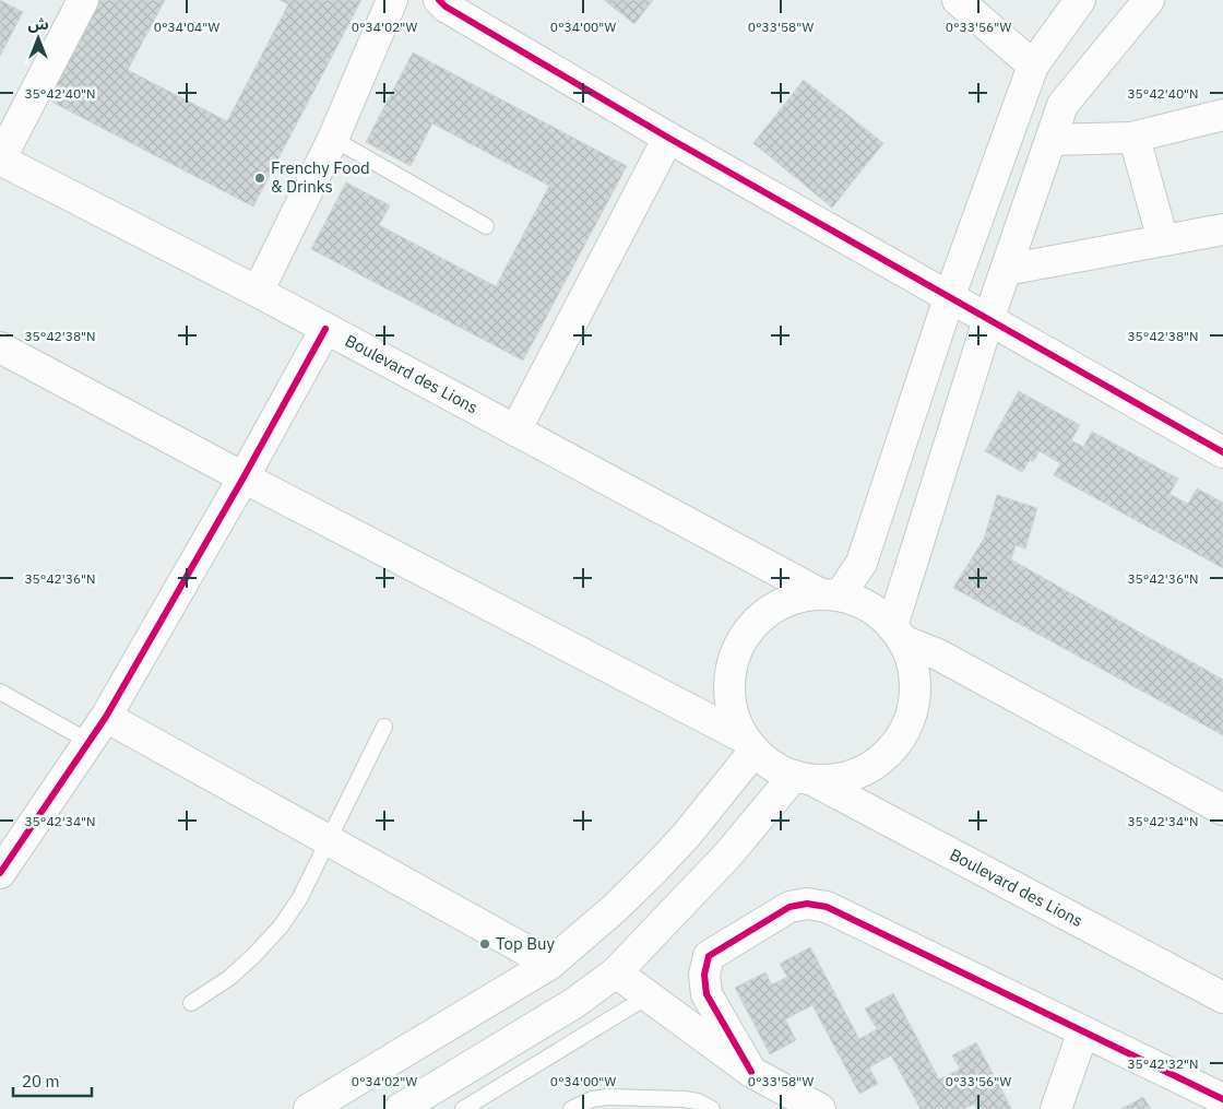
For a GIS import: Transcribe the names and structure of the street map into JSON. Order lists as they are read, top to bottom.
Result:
{
  "streets": {
    "main road": ["Boulevard des Lions"]
  },
  "places": ["Frenchy Food & Drinks", "Top Buy"],
  "scale_bar": "20 m",
  "north": "top",
  "coordinates": [
    "0°34'04\"W",
    "0°34'02\"W",
    "0°34'00\"W",
    "0°33'58\"W",
    "0°33'56\"W",
    "35°42'40\"N",
    "35°42'38\"N",
    "35°42'36\"N",
    "35°42'34\"N",
    "35°42'32\"N"
  ]
}
